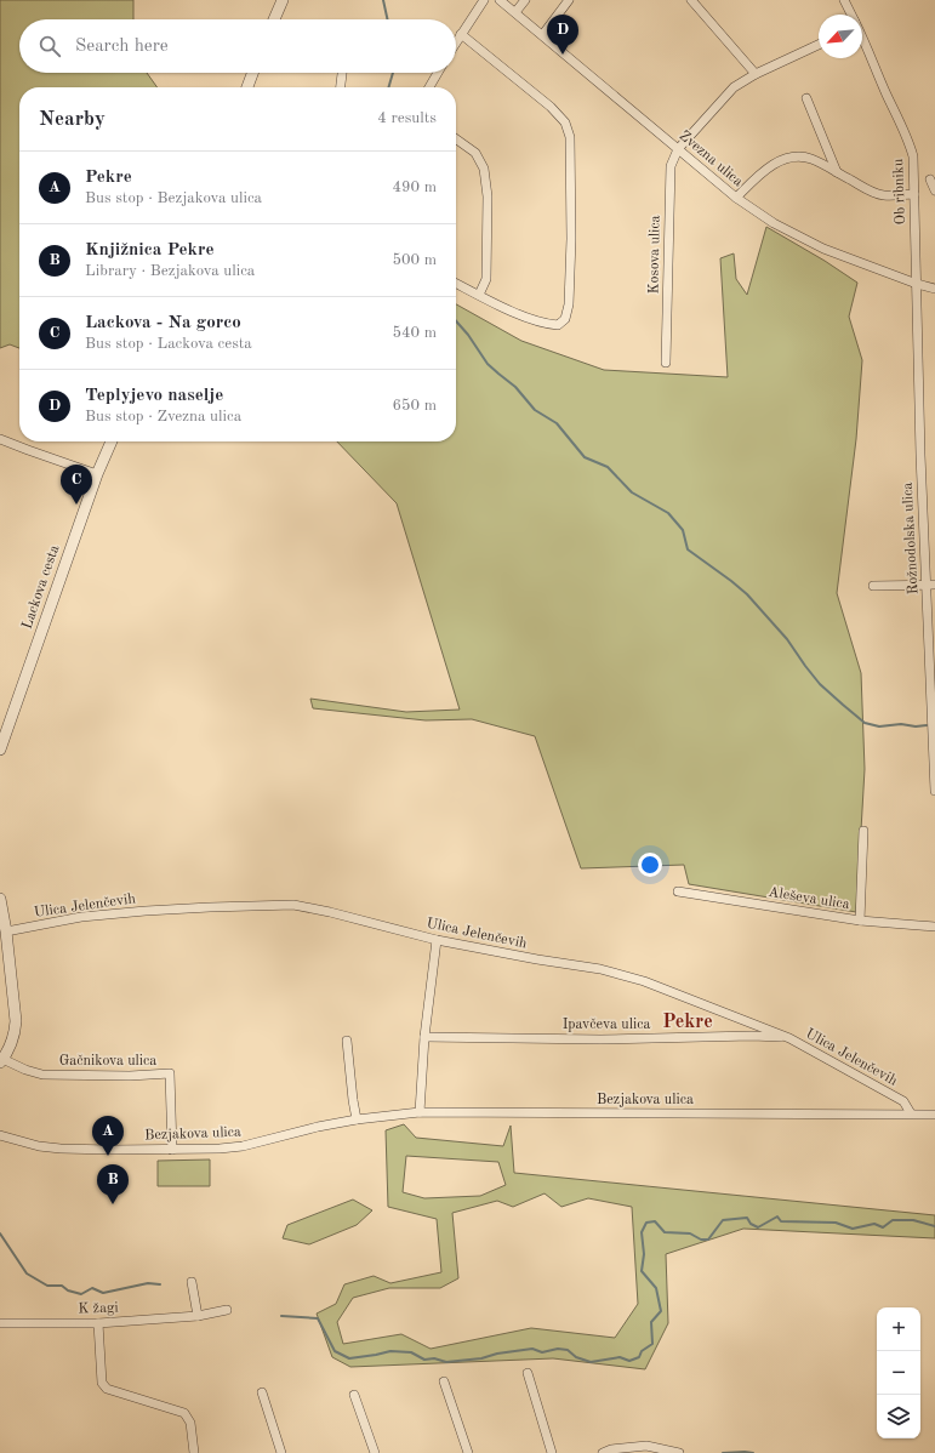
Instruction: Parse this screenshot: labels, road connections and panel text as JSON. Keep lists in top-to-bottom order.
{
  "streets": {
    "street": [
      "Zvezna ulica",
      "Ob ribniku",
      "Kosova ulica",
      "Rožnodolska ulica",
      "Lackova cesta",
      "Aleševa ulica",
      "Ulica Jelenčevih",
      "Ipavčeva ulica",
      "Gačnikova ulica",
      "Bezjakova ulica",
      "K žagi"
    ]
  },
  "crossings": [
    ["Zvezna ulica", "Ob ribniku"],
    ["Zvezna ulica", "Kosova ulica"],
    ["Zvezna ulica", "Rožnodolska ulica"],
    ["Ob ribniku", "Rožnodolska ulica"],
    ["Ulica Jelenčevih", "Ipavčeva ulica"],
    ["Ulica Jelenčevih", "Bezjakova ulica"],
    ["Gačnikova ulica", "Bezjakova ulica"]
  ],
  "districts": ["Pekre"],
  "north": "bottom left",
  "page": {
    "pins": [
      "D",
      "C",
      "A",
      "B"
    ],
    "search": "Search here",
    "heading": ["Nearby", "4 results"],
    "list": [
      {
        "mark": "A",
        "name": "Pekre",
        "note": "Bus stop · Bezjakova ulica",
        "value": "490 m"
      },
      {
        "mark": "B",
        "name": "Knjižnica Pekre",
        "note": "Library · Bezjakova ulica",
        "value": "500 m"
      },
      {
        "mark": "C",
        "name": "Lackova - Na gorco",
        "note": "Bus stop · Lackova cesta",
        "value": "540 m"
      },
      {
        "mark": "D",
        "name": "Teplyjevo naselje",
        "note": "Bus stop · Zvezna ulica",
        "value": "650 m"
      }
    ],
    "map_buttons": ["+", "−"]
  }
}
